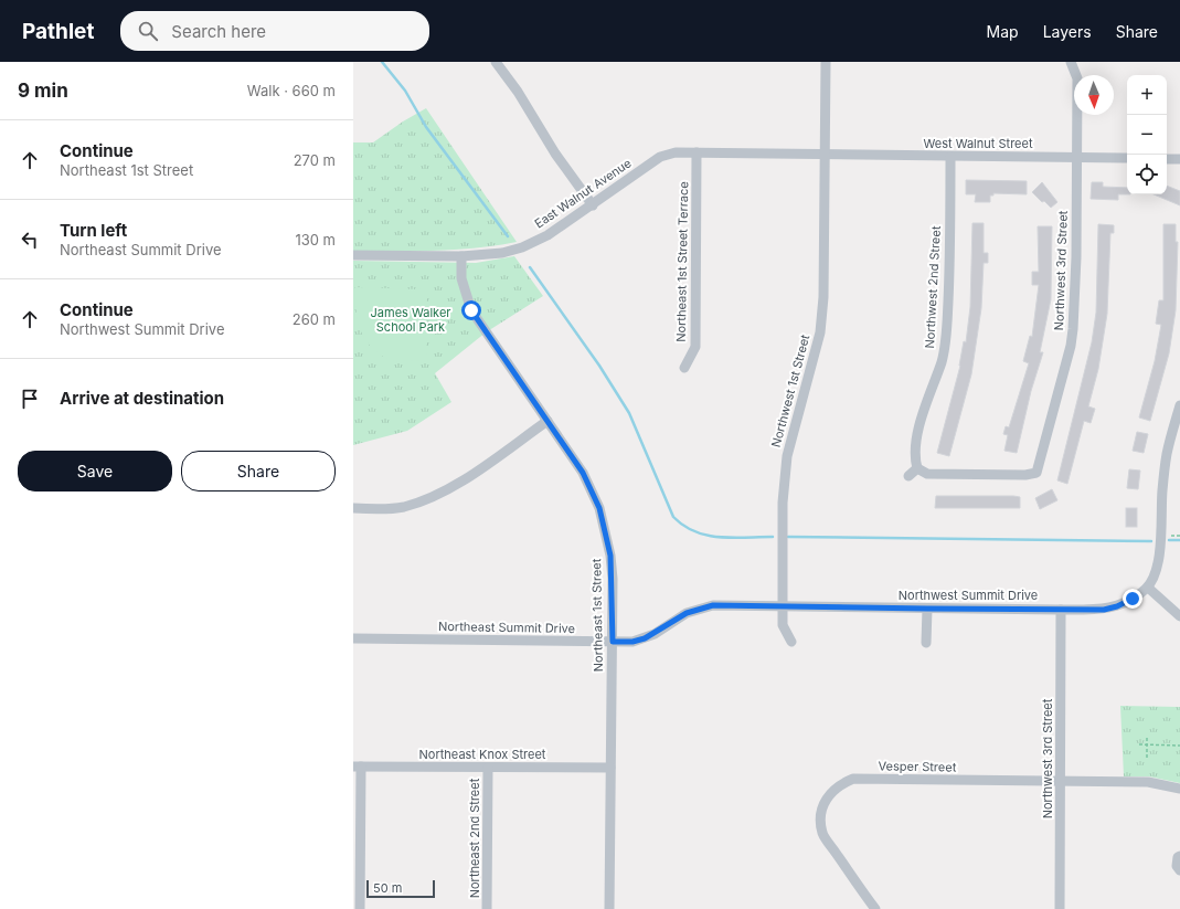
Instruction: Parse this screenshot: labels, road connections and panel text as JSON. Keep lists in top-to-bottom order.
{
  "streets": {
    "street": [
      "West Walnut Street",
      "East Walnut Avenue",
      "Northeast 1st Street Terrace",
      "Northwest 3rd Street",
      "Northwest 2nd Street",
      "Northwest 1st Street",
      "Northwest Summit Drive",
      "Northeast 1st Street",
      "Northeast Summit Drive",
      "Northeast Knox Street",
      "Vesper Street",
      "Northeast 2nd Street"
    ]
  },
  "crossings": [
    ["West Walnut Street", "East Walnut Avenue"],
    ["West Walnut Street", "Northwest 3rd Street"],
    ["West Walnut Street", "Northwest 2nd Street"],
    ["West Walnut Street", "Northwest 1st Street"],
    ["East Walnut Avenue", "Northeast 1st Street Terrace"],
    ["East Walnut Avenue", "Northwest 1st Street"],
    ["East Walnut Avenue", "Northeast 1st Street"],
    ["Northwest 3rd Street", "Northwest 2nd Street"],
    ["Northwest 3rd Street", "Northwest Summit Drive"],
    ["Northwest 3rd Street", "Vesper Street"],
    ["Northwest 1st Street", "Northwest Summit Drive"],
    ["Northwest 1st Street", "Northeast Summit Drive"],
    ["Northwest Summit Drive", "Northeast Summit Drive"],
    ["Northeast 1st Street", "Northeast Summit Drive"],
    ["Northeast 1st Street", "Northeast Knox Street"],
    ["Northeast Knox Street", "Northeast 2nd Street"]
  ],
  "parks": ["James Walker School Park"],
  "scale_bar": "50 m",
  "north": "bottom",
  "page": {
    "header": "Pathlet",
    "search": "Search here",
    "nav": ["Map", "Layers", "Share"],
    "heading": ["9 min", "Walk · 660 m"],
    "map_buttons": ["+", "−"],
    "list": [
      ["Continue", "Northeast 1st Street", "270 m"],
      ["Turn left", "Northeast Summit Drive", "130 m"],
      ["Continue", "Northwest Summit Drive", "260 m"],
      "Arrive at destination"
    ],
    "buttons": ["Save", "Share"],
    "scale": "50 m"
  }
}
